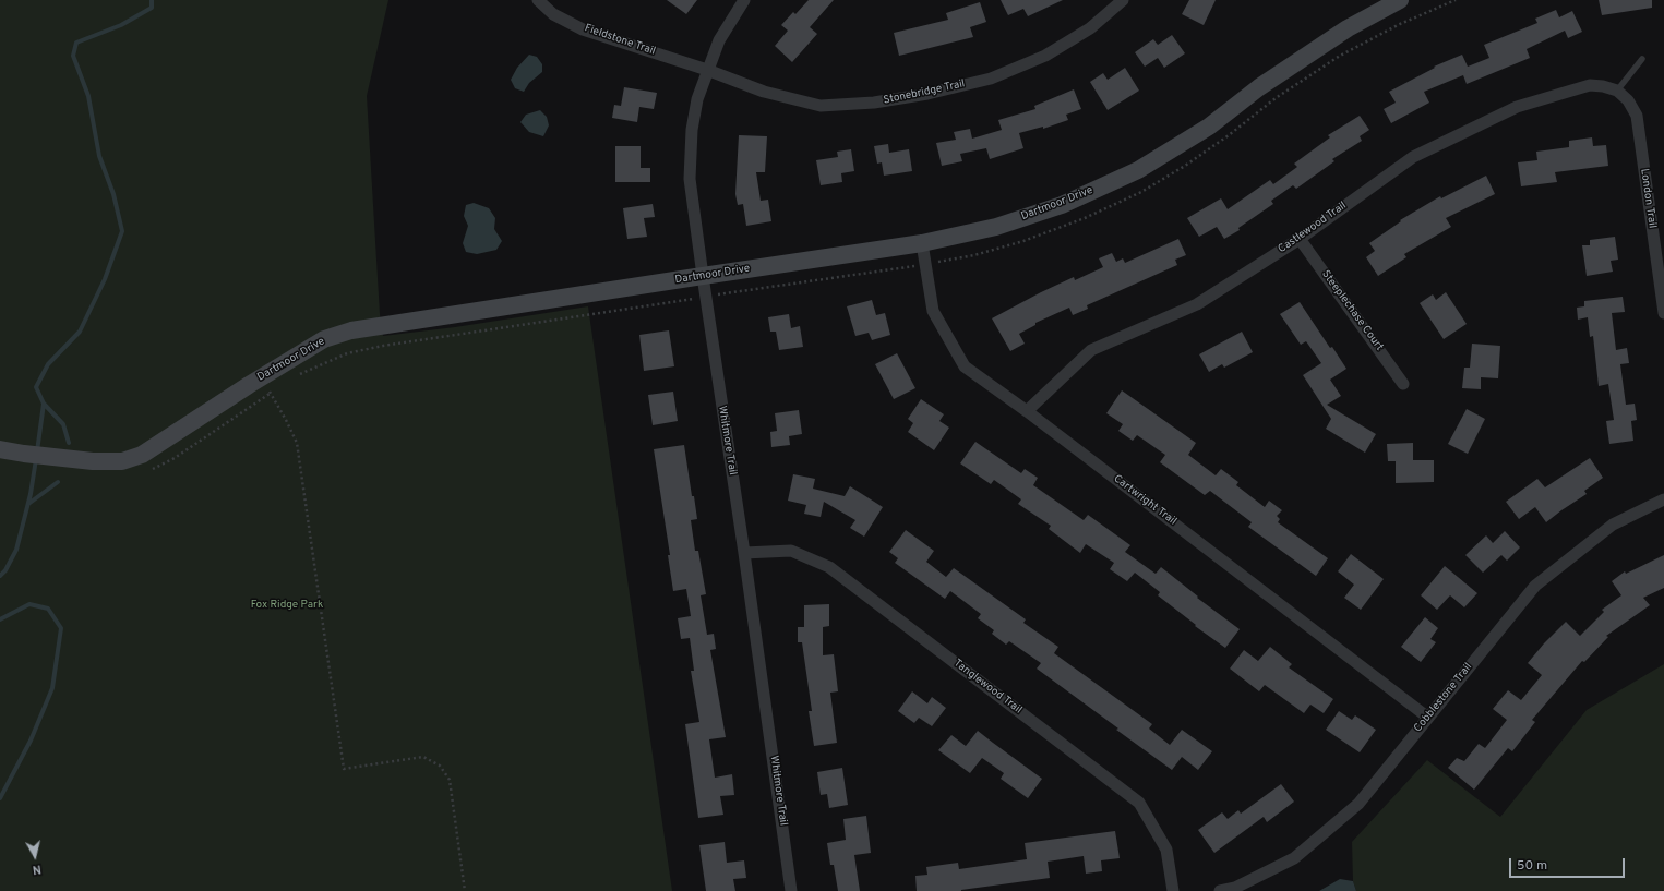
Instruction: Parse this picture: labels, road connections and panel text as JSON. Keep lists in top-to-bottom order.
{
  "streets": {
    "street": [
      "Fieldstone Trail",
      "Stonebridge Trail",
      "London Trail",
      "Dartmoor Drive",
      "Castlewood Trail",
      "Steeplechase Court",
      "Whitmore Trail",
      "Cartwright Trail",
      "Tanglewood Trail",
      "Cobblestone Trail"
    ]
  },
  "crossings": [
    ["Fieldstone Trail", "Stonebridge Trail"],
    ["Fieldstone Trail", "Whitmore Trail"],
    ["Stonebridge Trail", "Whitmore Trail"],
    ["London Trail", "Castlewood Trail"],
    ["Dartmoor Drive", "Whitmore Trail"],
    ["Dartmoor Drive", "Cartwright Trail"],
    ["Castlewood Trail", "Steeplechase Court"],
    ["Castlewood Trail", "Cartwright Trail"],
    ["Whitmore Trail", "Tanglewood Trail"],
    ["Cartwright Trail", "Cobblestone Trail"]
  ],
  "parks": ["Fox Ridge Park"],
  "scale_bar": "50 m",
  "north": "bottom"
}
